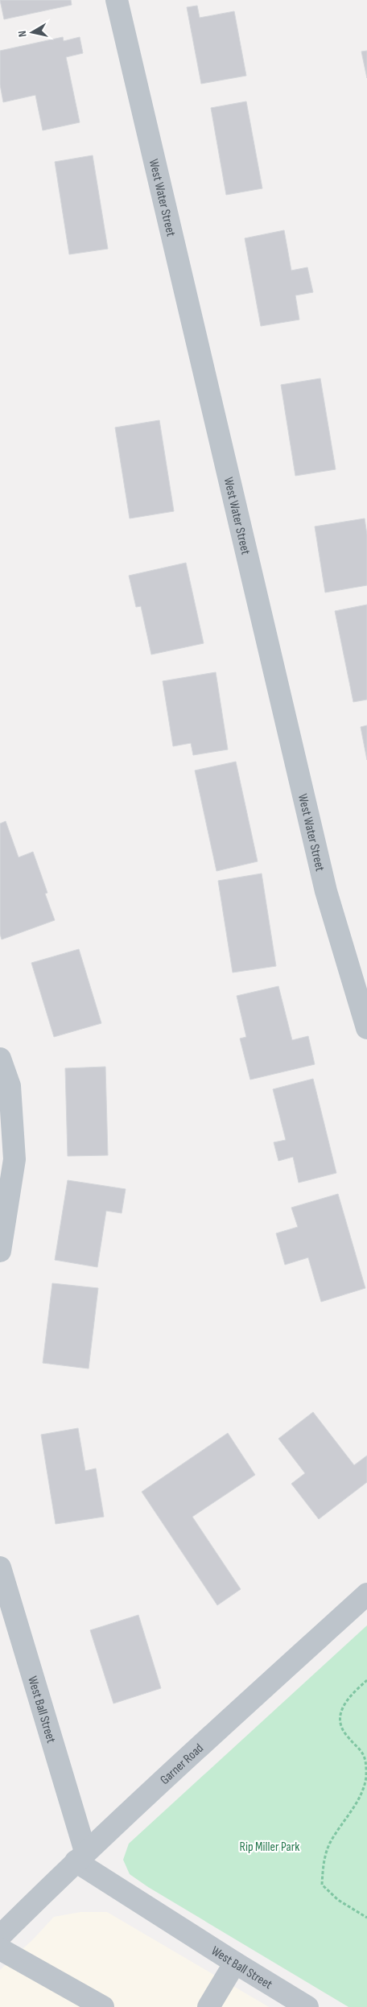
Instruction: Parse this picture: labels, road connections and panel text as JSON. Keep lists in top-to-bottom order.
{
  "streets": {
    "street": ["West Water Street", "West Ball Street", "Garner Road"]
  },
  "crossings": [
    ["West Ball Street", "Garner Road"]
  ],
  "parks": ["Rip Miller Park"],
  "north": "left"
}
